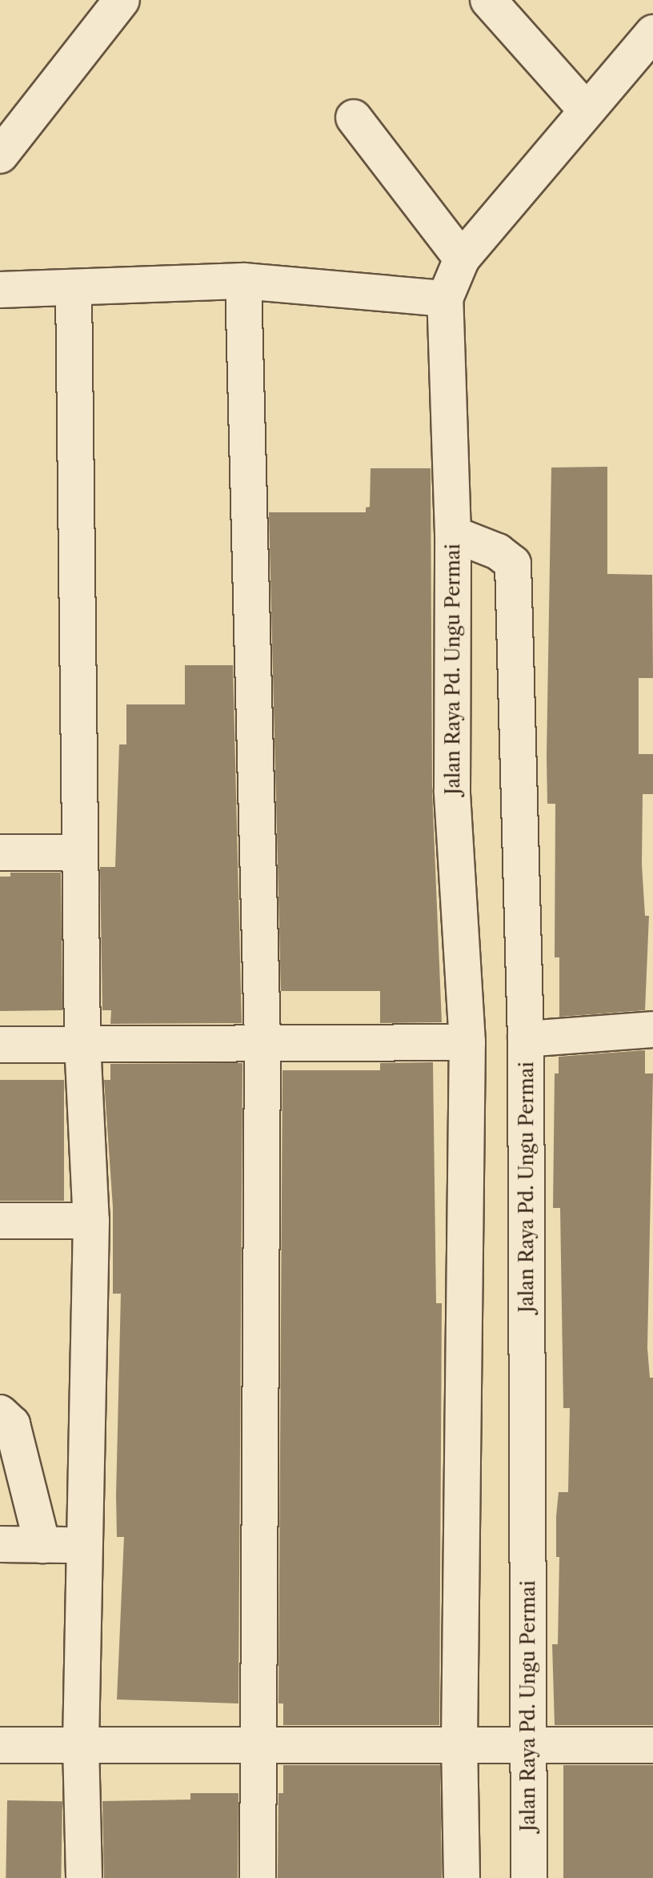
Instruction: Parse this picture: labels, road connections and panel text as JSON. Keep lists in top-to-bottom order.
{
  "streets": {
    "street": ["Jalan Raya Pd. Ungu Permai"]
  }
}
